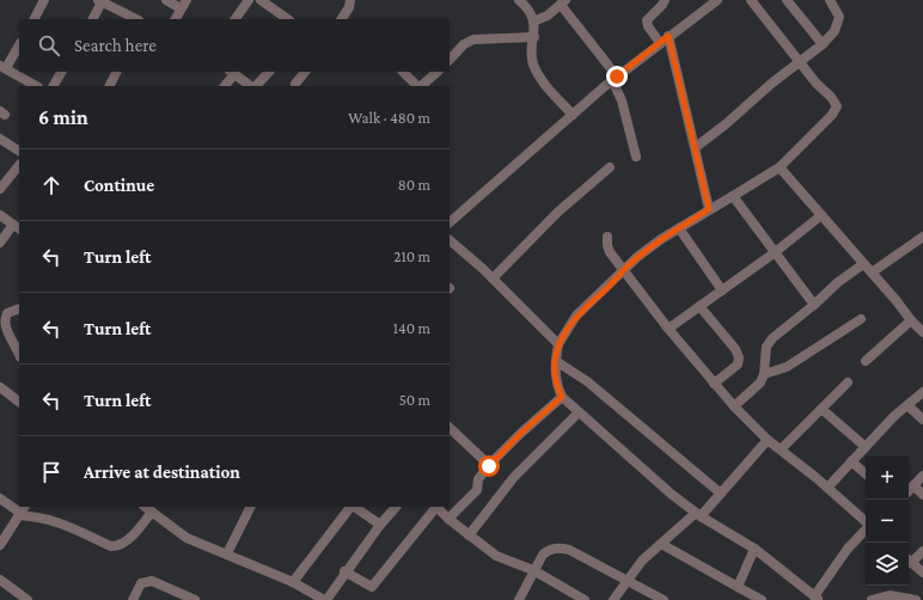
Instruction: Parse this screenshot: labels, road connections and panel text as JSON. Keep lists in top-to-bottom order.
{
  "page": {
    "search": "Search here",
    "heading": ["6 min", "Walk · 480 m"],
    "list": [
      ["Continue", "80 m"],
      ["Turn left", "210 m"],
      ["Turn left", "140 m"],
      ["Turn left", "50 m"],
      "Arrive at destination"
    ],
    "map_buttons": ["+", "−"]
  }
}
